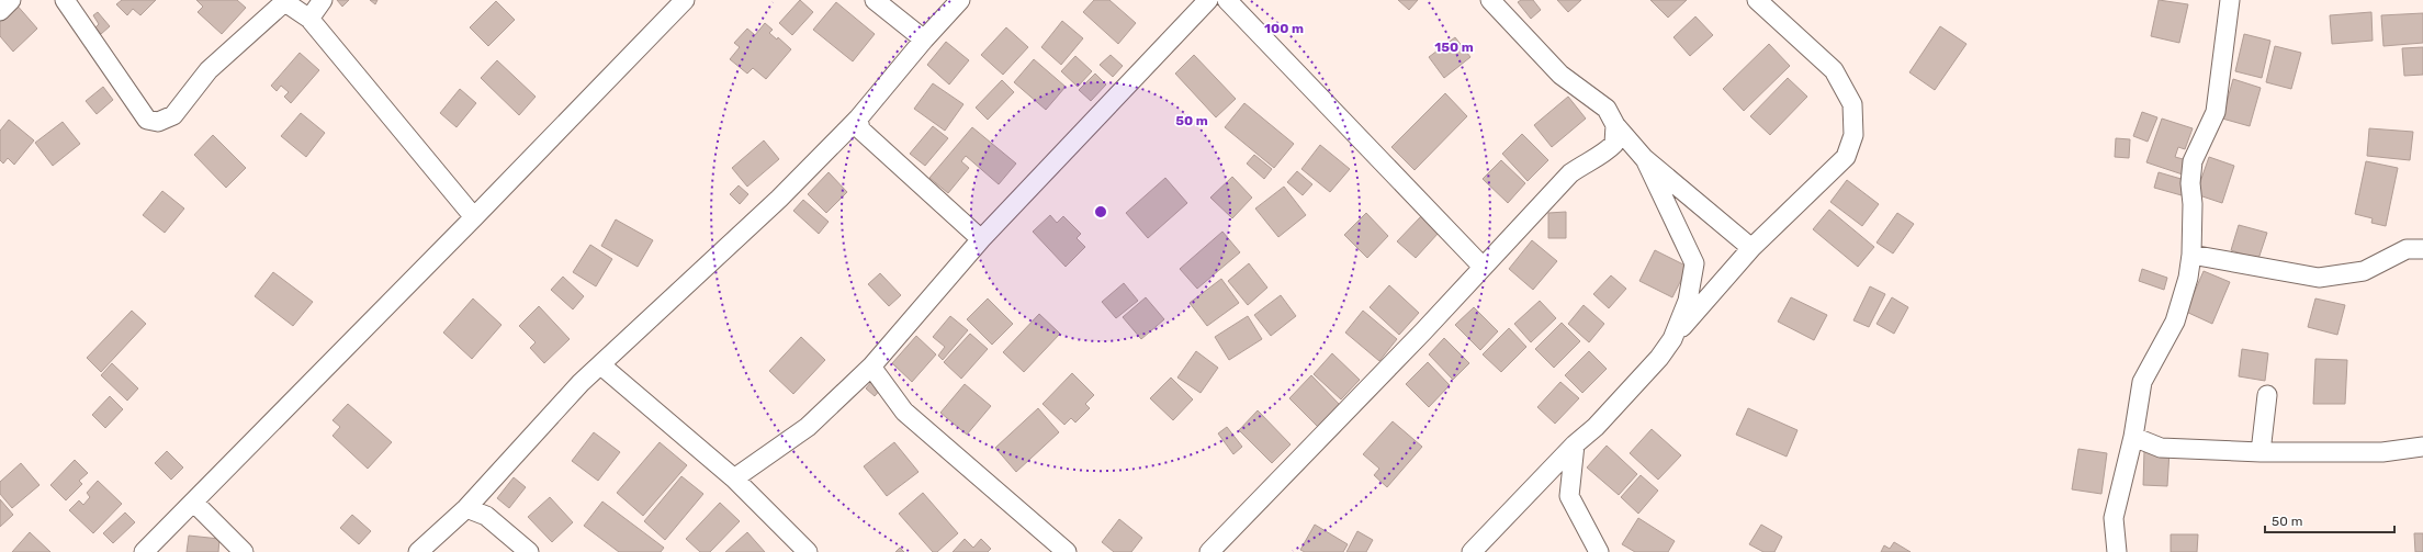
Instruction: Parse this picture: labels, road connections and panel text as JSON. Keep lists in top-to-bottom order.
{
  "scale_bar": "50 m",
  "rings": ["100 m", "150 m", "50 m"]
}
